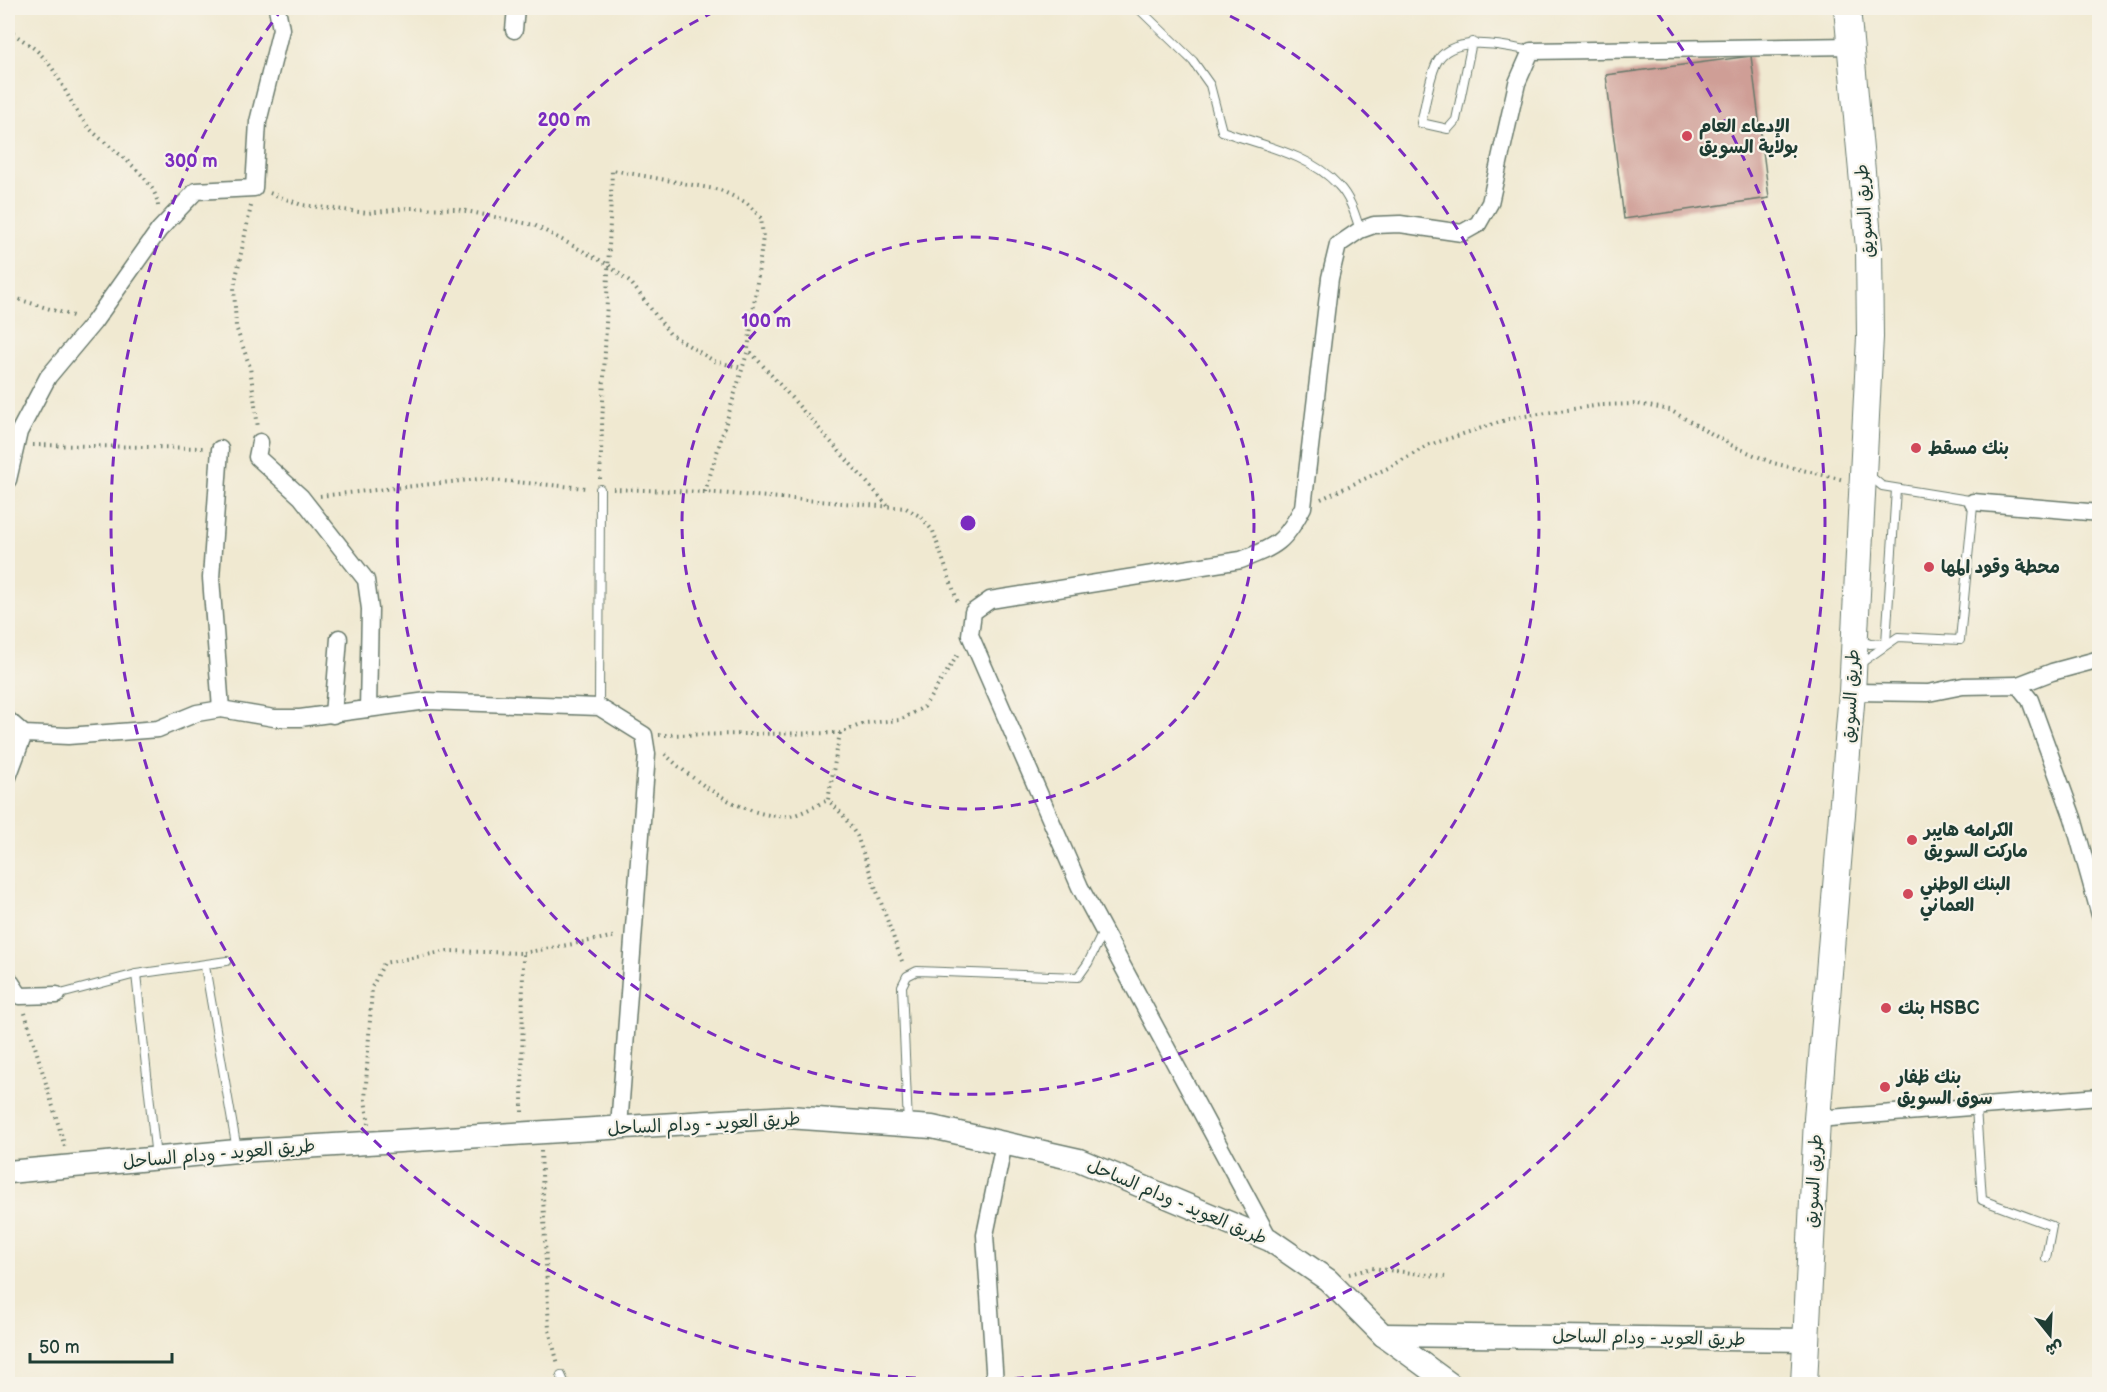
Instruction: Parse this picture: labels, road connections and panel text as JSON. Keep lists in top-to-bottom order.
{
  "streets": {
    "main road": ["طريق السويق", "طريق العويد - ودام الساحل"]
  },
  "crossings": [
    ["طريق السويق", "طريق العويد - ودام الساحل"]
  ],
  "places": [
    "الإدعاء العام بولاية السويق",
    "بنك مسقط",
    "محطة وقود المها",
    "الكرامه هايبر ماركت السويق",
    "البنك الوطني العماني",
    "بنك HSBC",
    "بنك ظفار سوق السويق"
  ],
  "scale_bar": "50 m",
  "north": "bottom",
  "rings": ["200 m", "300 m", "100 m"]
}
